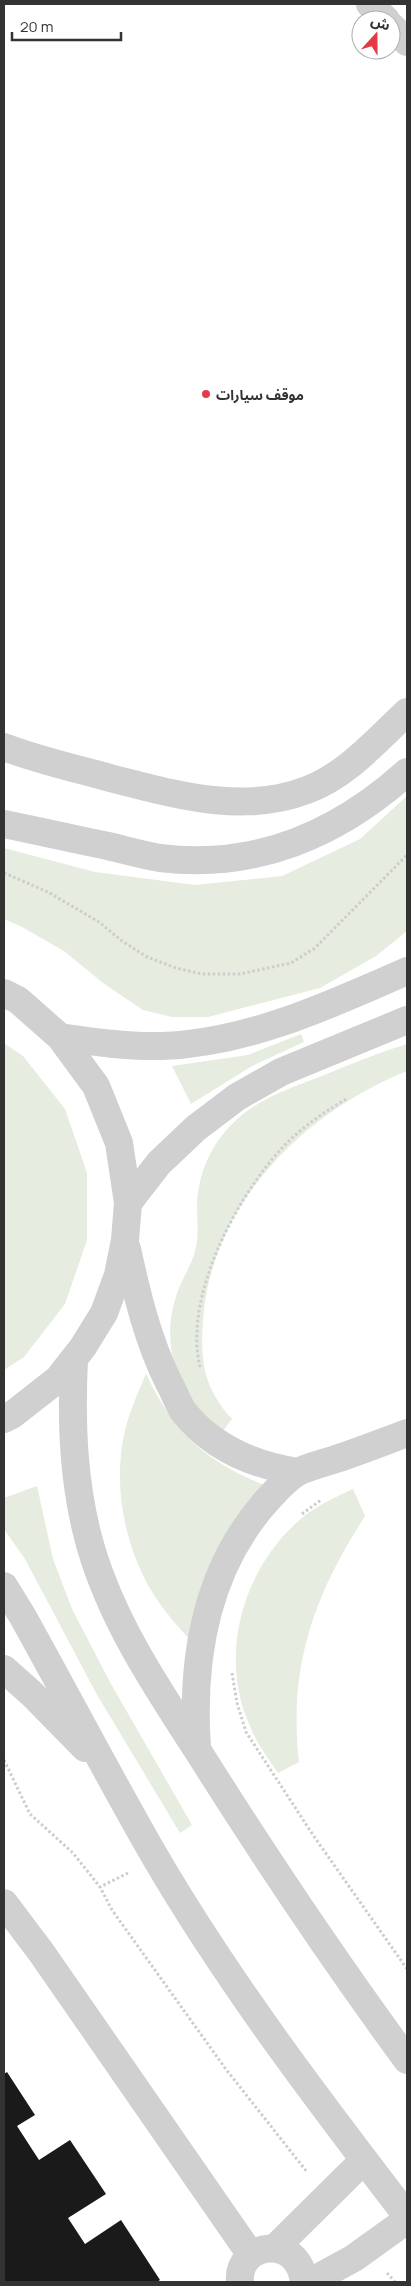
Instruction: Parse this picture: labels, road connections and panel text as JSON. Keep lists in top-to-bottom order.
{
  "places": ["موقف سيارات"],
  "scale_bar": "20 m",
  "north": "top"
}
